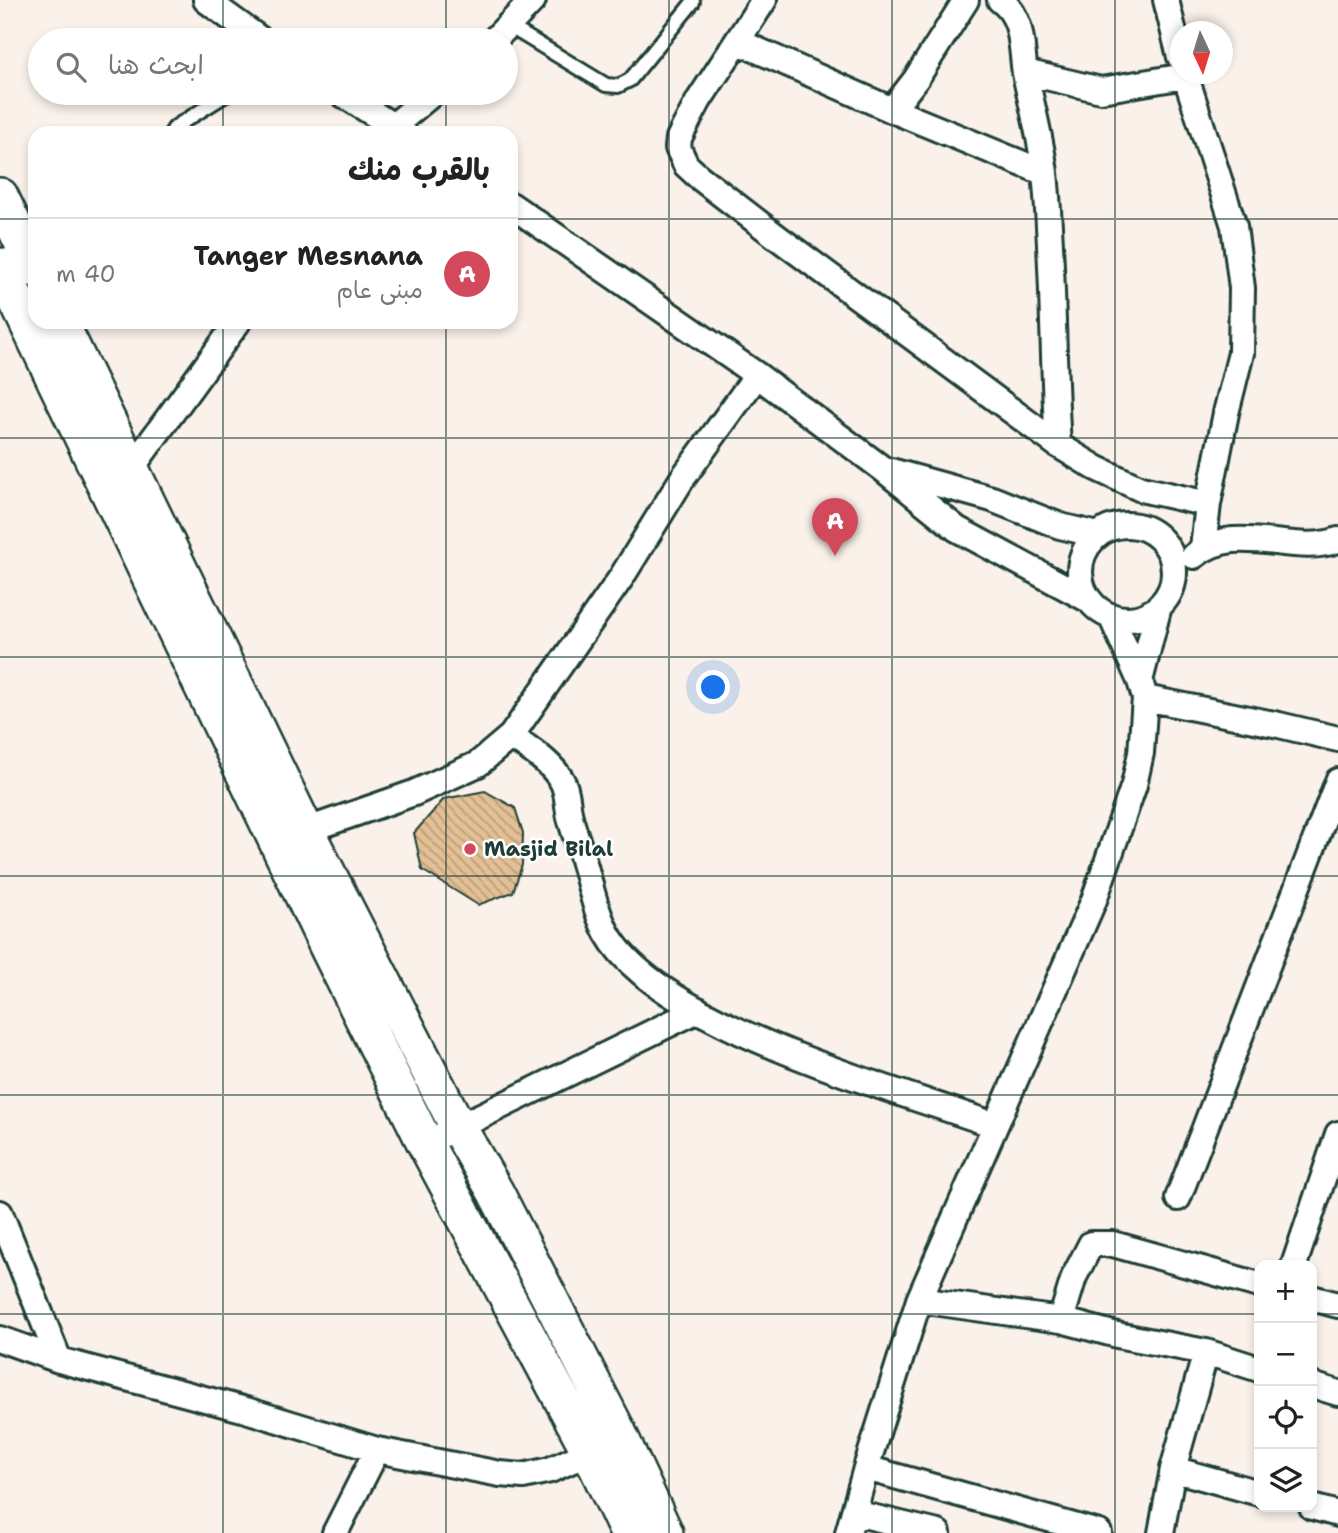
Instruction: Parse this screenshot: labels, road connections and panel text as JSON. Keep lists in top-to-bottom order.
{
  "places": ["Masjid Bilal"],
  "north": "bottom",
  "page": {
    "search": "ابحث هنا",
    "heading": "بالقرب منك",
    "list": [
      {
        "mark": "A",
        "name": "Tanger Mesnana",
        "note": "مبنى عام",
        "value": "40 m"
      }
    ],
    "pins": "A",
    "map_buttons": ["+", "−"]
  }
}
